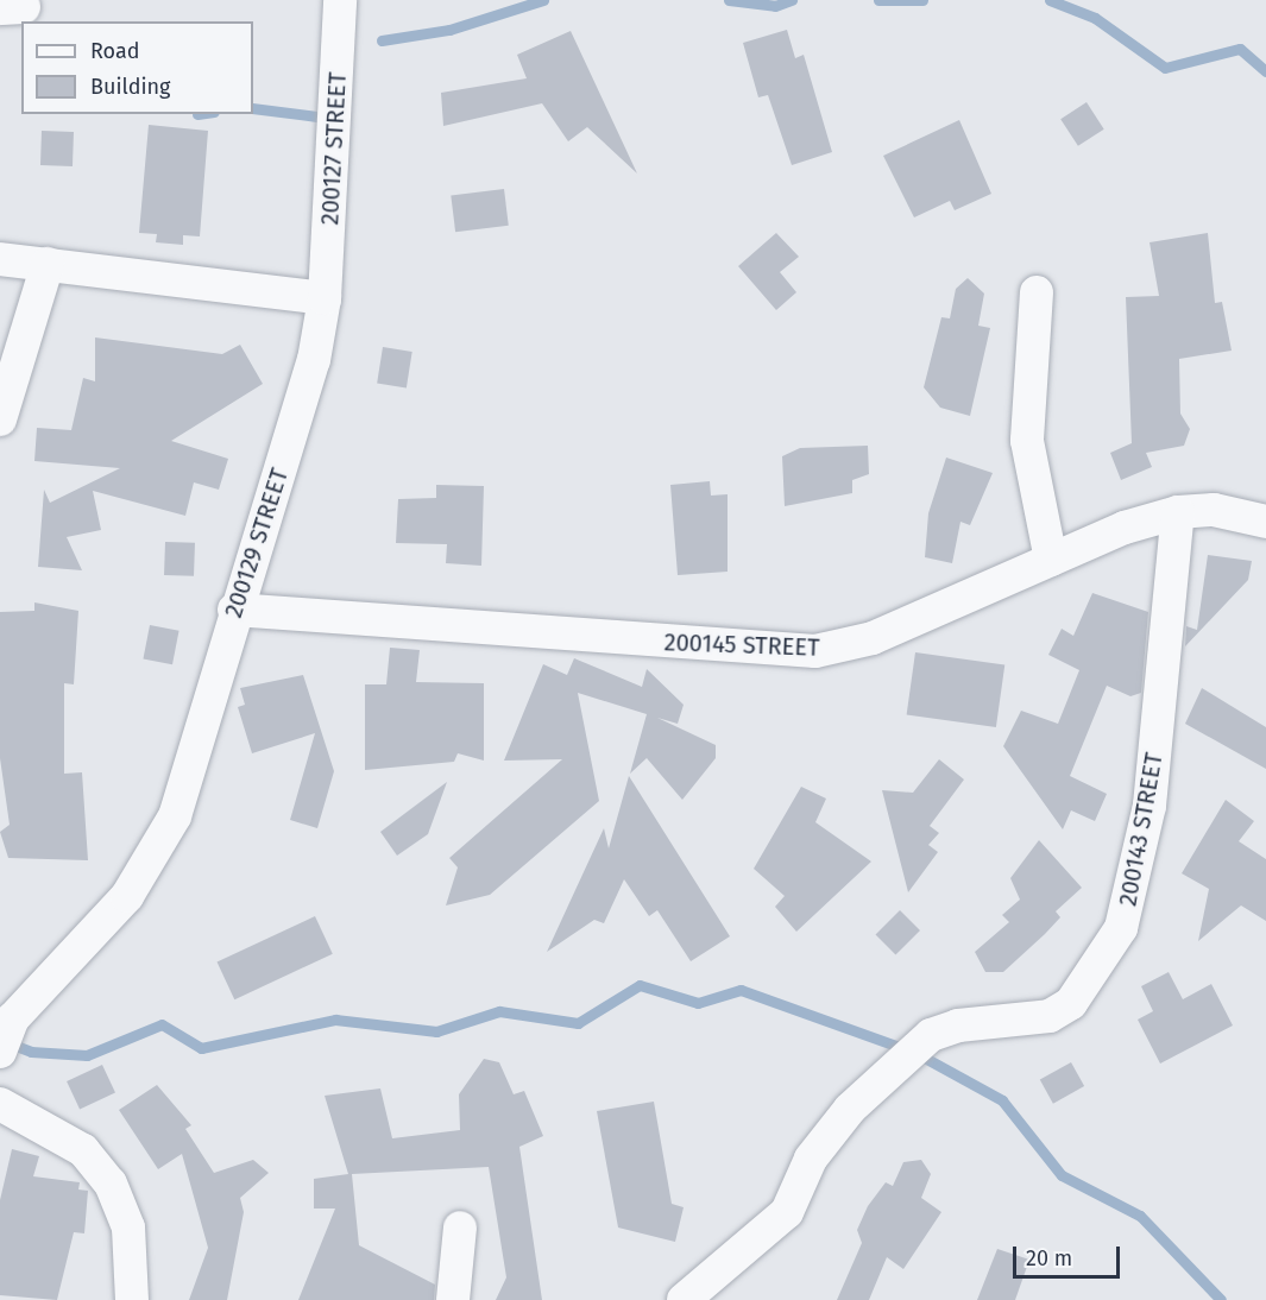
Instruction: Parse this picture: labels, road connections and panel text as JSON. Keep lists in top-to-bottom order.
{
  "streets": {
    "street": [
      "200127 STREET",
      "200129 STREET",
      "200145 STREET",
      "200143 STREET"
    ]
  },
  "crossings": [
    ["200127 STREET", "200129 STREET"],
    ["200129 STREET", "200145 STREET"],
    ["200145 STREET", "200143 STREET"]
  ],
  "legend": ["Road", "Building"],
  "scale_bar": "20 m"
}
